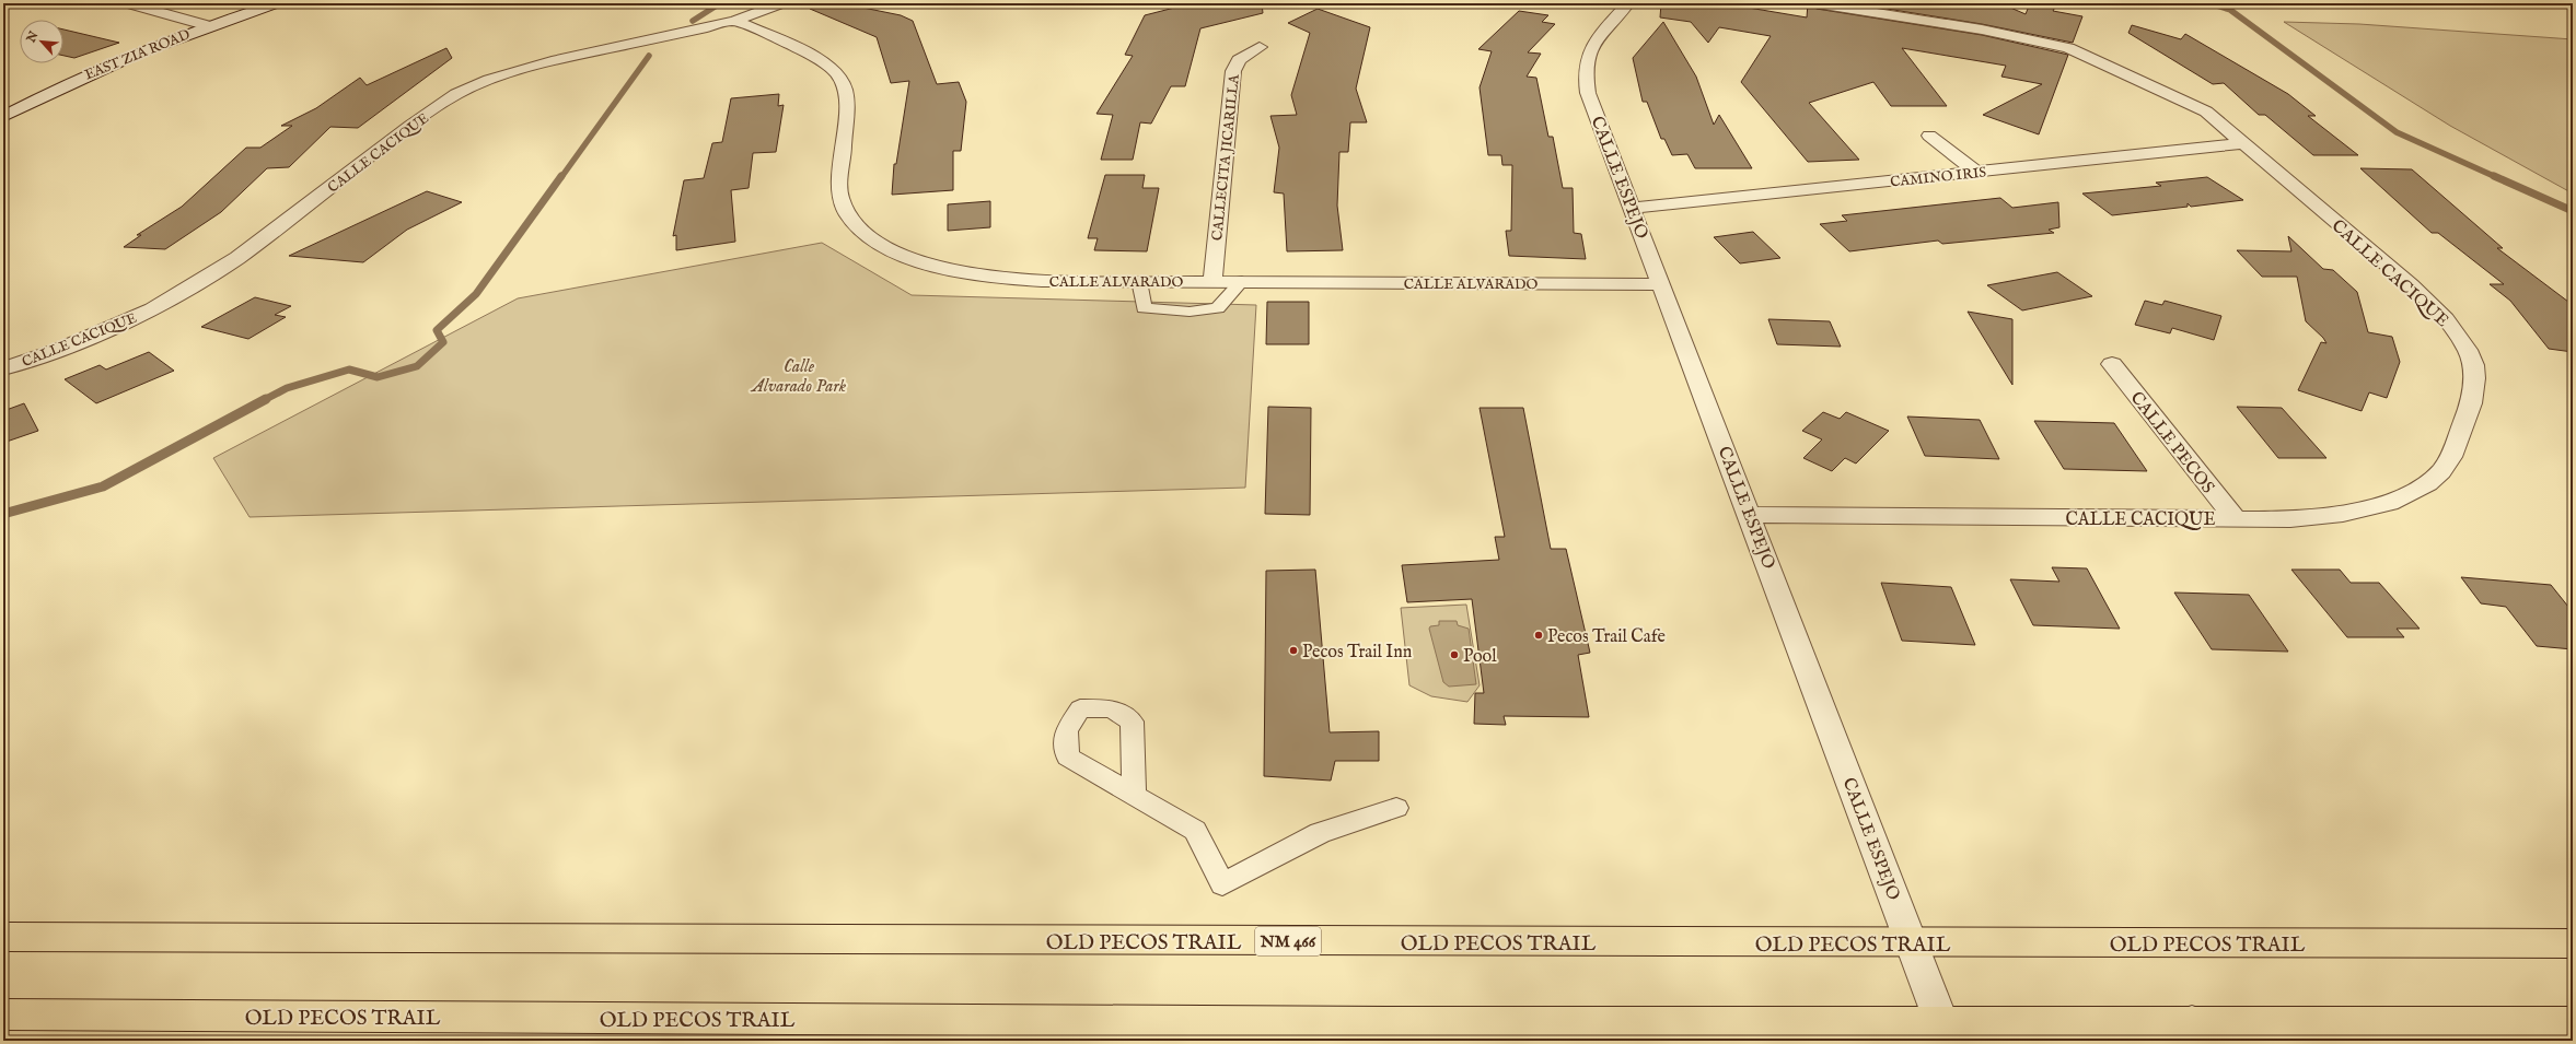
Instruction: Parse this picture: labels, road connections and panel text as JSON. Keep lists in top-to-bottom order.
{
  "streets": {
    "main road": ["OLD PECOS TRAIL", "NM 466"],
    "street": [
      "EAST ZIA ROAD",
      "CALLE CACIQUE",
      "CALLECITA JICARILLA",
      "CAMINO IRIS",
      "CALLE ESPEJO",
      "CALLE ALVARADO",
      "CALLE PECOS"
    ]
  },
  "crossings": [
    ["CALLE CACIQUE", "CAMINO IRIS"],
    ["CALLE CACIQUE", "CALLE ESPEJO"],
    ["CALLE CACIQUE", "CALLE ALVARADO"],
    ["CALLE CACIQUE", "CALLE PECOS"],
    ["CALLECITA JICARILLA", "CALLE ALVARADO"],
    ["CAMINO IRIS", "CALLE ESPEJO"],
    ["CALLE ESPEJO", "CALLE ALVARADO"],
    ["CALLE ESPEJO", "OLD PECOS TRAIL"]
  ],
  "parks": ["Calle Alvarado Park"],
  "places": ["Pecos Trail Cafe", "Pecos Trail Inn", "Pool"],
  "north": "top left"
}
